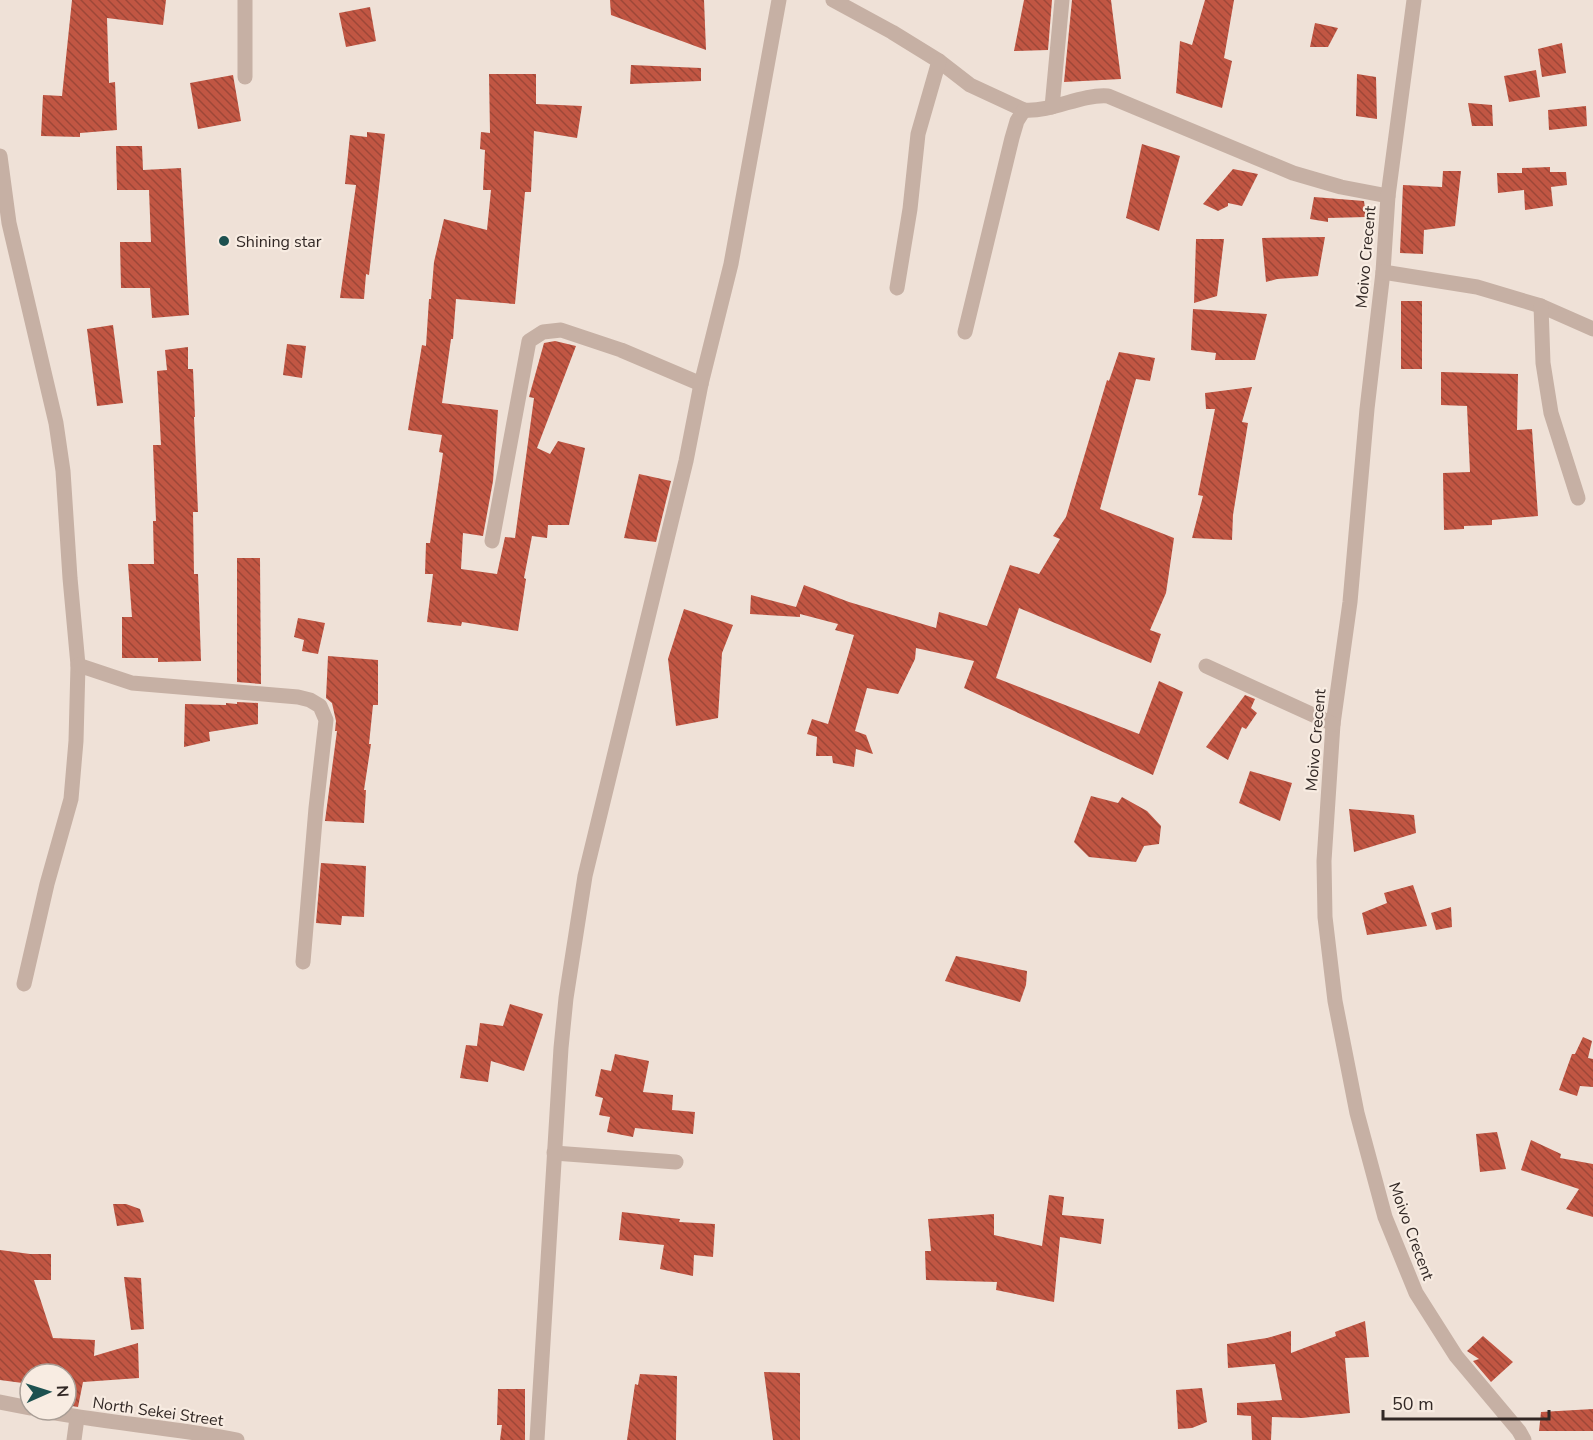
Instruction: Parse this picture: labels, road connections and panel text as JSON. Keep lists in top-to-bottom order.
{
  "streets": {
    "street": ["Moivo Crecent", "North Sekei Street"]
  },
  "places": ["Shining star"],
  "scale_bar": "50 m",
  "north": "right"
}
